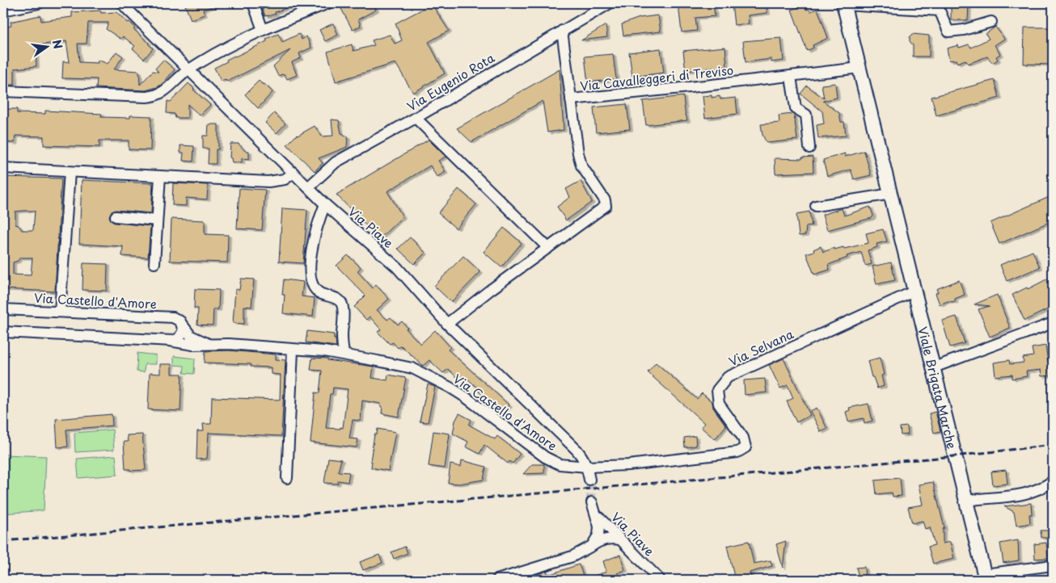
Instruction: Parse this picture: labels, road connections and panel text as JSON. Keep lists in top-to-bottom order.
{
  "streets": {
    "street": [
      "Via Cavalleggeri di Treviso",
      "Via Eugenio Rota",
      "Via Piave",
      "Via Castello d'Amore",
      "Via Selvana",
      "Viale Brigata Marche"
    ]
  },
  "crossings": [
    ["Via Cavalleggeri di Treviso", "Via Piave"],
    ["Via Cavalleggeri di Treviso", "Viale Brigata Marche"],
    ["Via Eugenio Rota", "Via Piave"],
    ["Via Piave", "Via Castello d'Amore"],
    ["Via Piave", "Via Selvana"],
    ["Via Castello d'Amore", "Via Selvana"],
    ["Via Selvana", "Viale Brigata Marche"]
  ],
  "north": "right"
}
